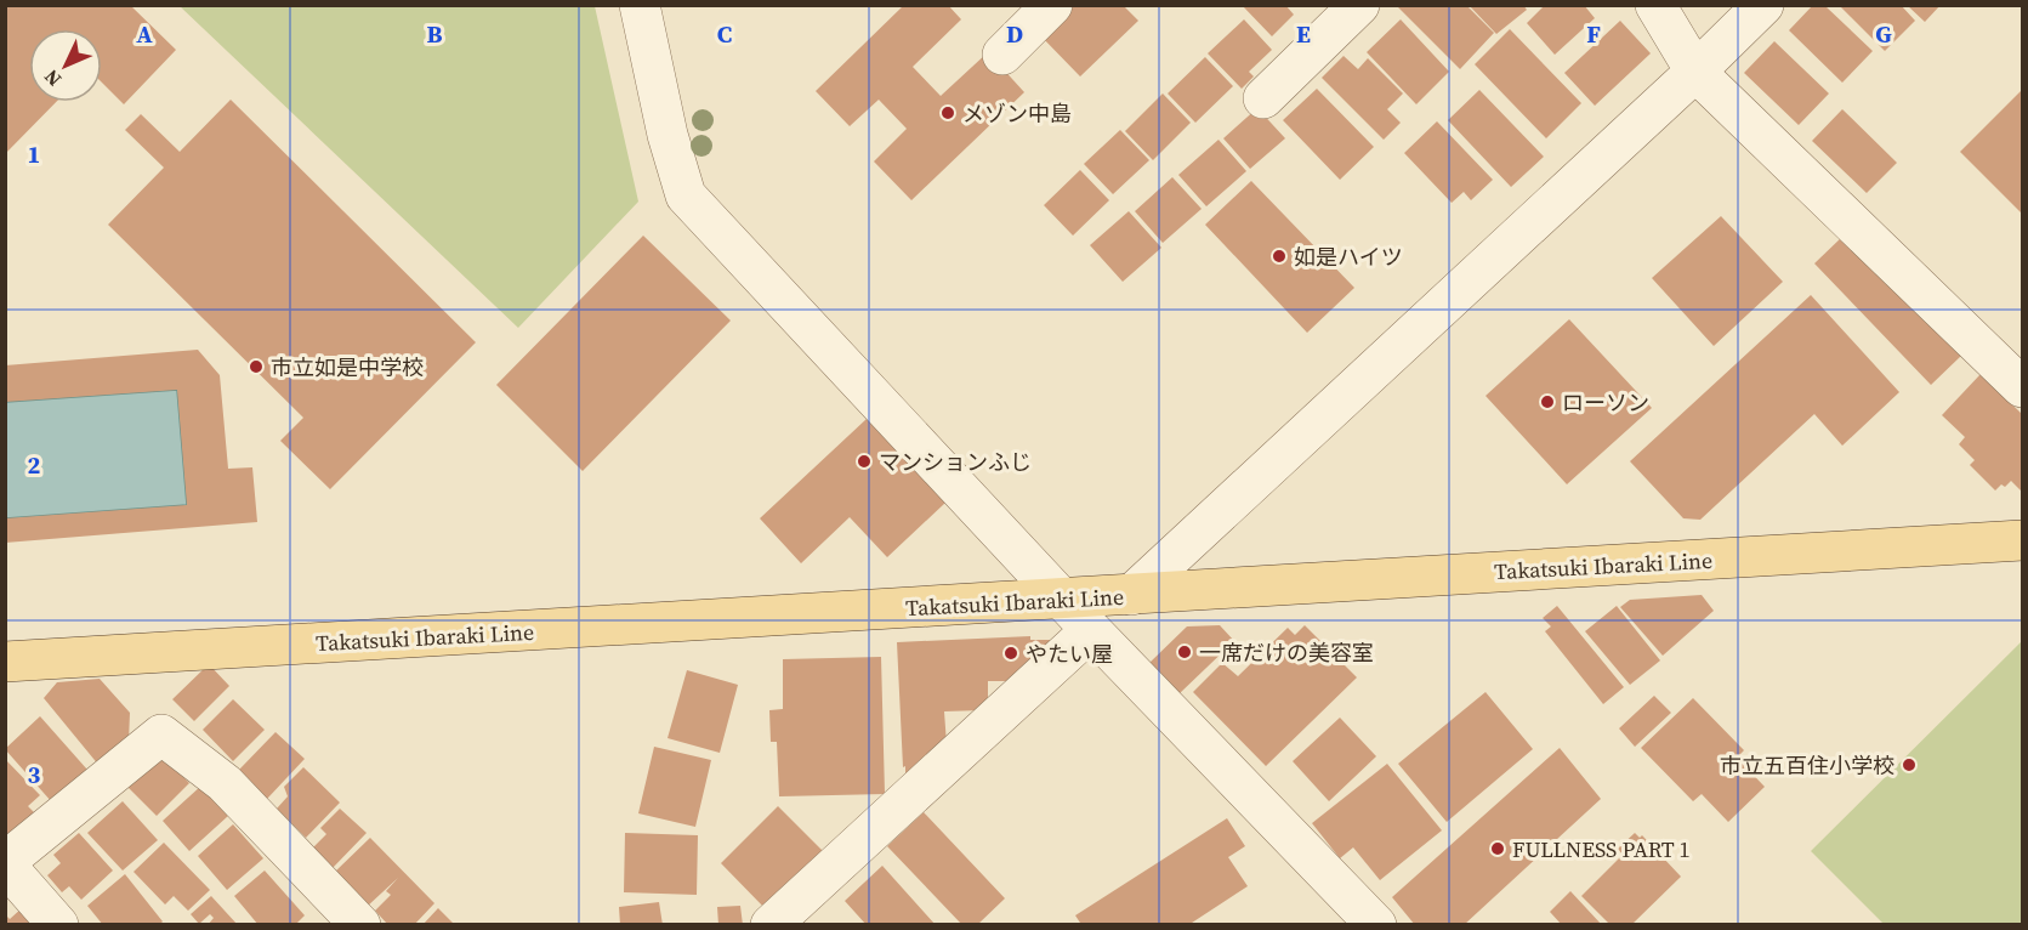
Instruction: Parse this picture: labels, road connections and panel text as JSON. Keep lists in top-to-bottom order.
{
  "streets": {
    "main road": ["Takatsuki Ibaraki Line"]
  },
  "places": [
    "メゾン中島",
    "如是ハイツ",
    "市立如是中学校",
    "ローソン",
    "マンションふじ",
    "一席だけの美容室",
    "やたい屋",
    "市立五百住小学校",
    "FULLNESS PART 1"
  ],
  "north": "bottom left",
  "grid": {
    "columns": [
      "A",
      "B",
      "C",
      "D",
      "E",
      "F",
      "G"
    ],
    "rows": ["1", "2", "3"]
  }
}
